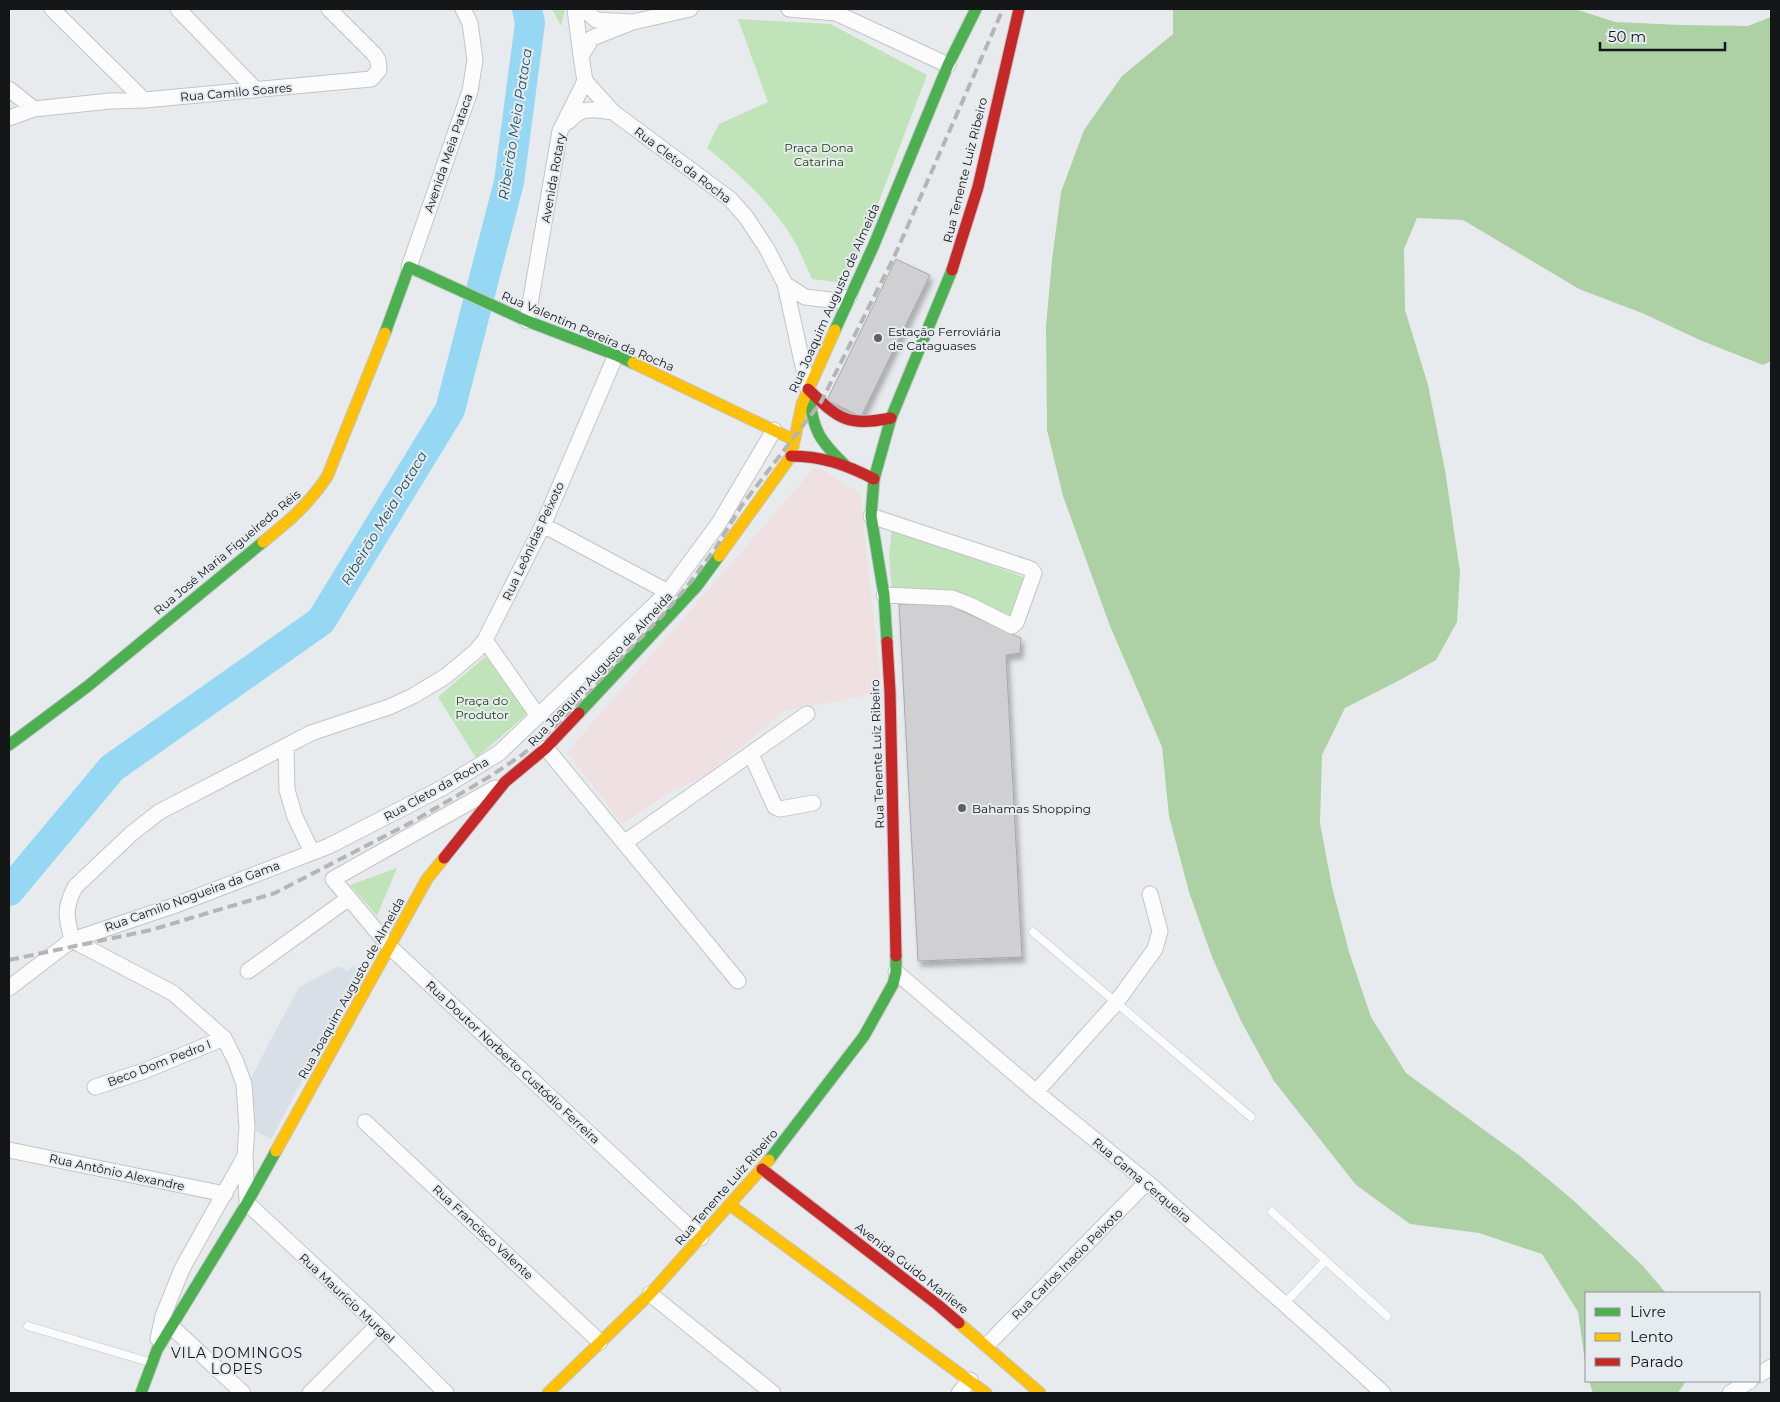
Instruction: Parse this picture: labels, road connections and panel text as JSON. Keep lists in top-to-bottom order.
{
  "streets": {
    "main road": [
      "Rua Tenente Luiz Ribeiro",
      "Rua Joaquim Augusto de Almeida",
      "Rua Valentim Pereira da Rocha",
      "Rua José Maria Figueiredo Réis",
      "Avenida Guido Marliere"
    ],
    "street": [
      "Rua Camilo Soares",
      "Avenida Meia Pataca",
      "Rua Cleto da Rocha",
      "Avenida Rotary",
      "Rua Leônidas Peixoto",
      "Rua Camilo Nogueira da Gama",
      "Rua Doutor Norberto Custódio Ferreira",
      "Beco Dom Pedro I",
      "Rua Antônio Alexandre",
      "Rua Gama Cerqueira",
      "Rua Francisco Valente",
      "Rua Carlos Inacio Peixoto",
      "Rua Maurício Murgel"
    ]
  },
  "crossings": [
    ["Avenida Meia Pataca", "Rua Valentim Pereira da Rocha"],
    ["Avenida Meia Pataca", "Rua José Maria Figueiredo Réis"],
    ["Rua Cleto da Rocha", "Avenida Rotary"],
    ["Rua Cleto da Rocha", "Rua Joaquim Augusto de Almeida"],
    ["Rua Cleto da Rocha", "Rua Valentim Pereira da Rocha"],
    ["Rua Cleto da Rocha", "Rua Camilo Nogueira da Gama"],
    ["Rua Tenente Luiz Ribeiro", "Rua Doutor Norberto Custódio Ferreira"],
    ["Rua Tenente Luiz Ribeiro", "Rua Gama Cerqueira"],
    ["Rua Tenente Luiz Ribeiro", "Rua Francisco Valente"],
    ["Rua Tenente Luiz Ribeiro", "Avenida Guido Marliere"],
    ["Avenida Rotary", "Rua Valentim Pereira da Rocha"],
    ["Rua Joaquim Augusto de Almeida", "Rua Valentim Pereira da Rocha"],
    ["Rua Joaquim Augusto de Almeida", "Rua Doutor Norberto Custódio Ferreira"],
    ["Rua Joaquim Augusto de Almeida", "Rua Maurício Murgel"],
    ["Rua Valentim Pereira da Rocha", "Rua Leônidas Peixoto"],
    ["Rua Valentim Pereira da Rocha", "Rua José Maria Figueiredo Réis"],
    ["Rua Leônidas Peixoto", "Rua Camilo Nogueira da Gama"],
    ["Rua Gama Cerqueira", "Rua Carlos Inacio Peixoto"],
    ["Rua Carlos Inacio Peixoto", "Avenida Guido Marliere"]
  ],
  "districts": ["VILA DOMINGOS LOPES"],
  "water": ["Ribeirão Meia Pataca"],
  "parks": ["Praça Dona Catarina", "Praça do Produtor"],
  "places": ["Estação Ferroviária de Cataguases", "Bahamas Shopping"],
  "legend": ["Livre", "Lento", "Parado"],
  "scale_bar": "50 m"
}
